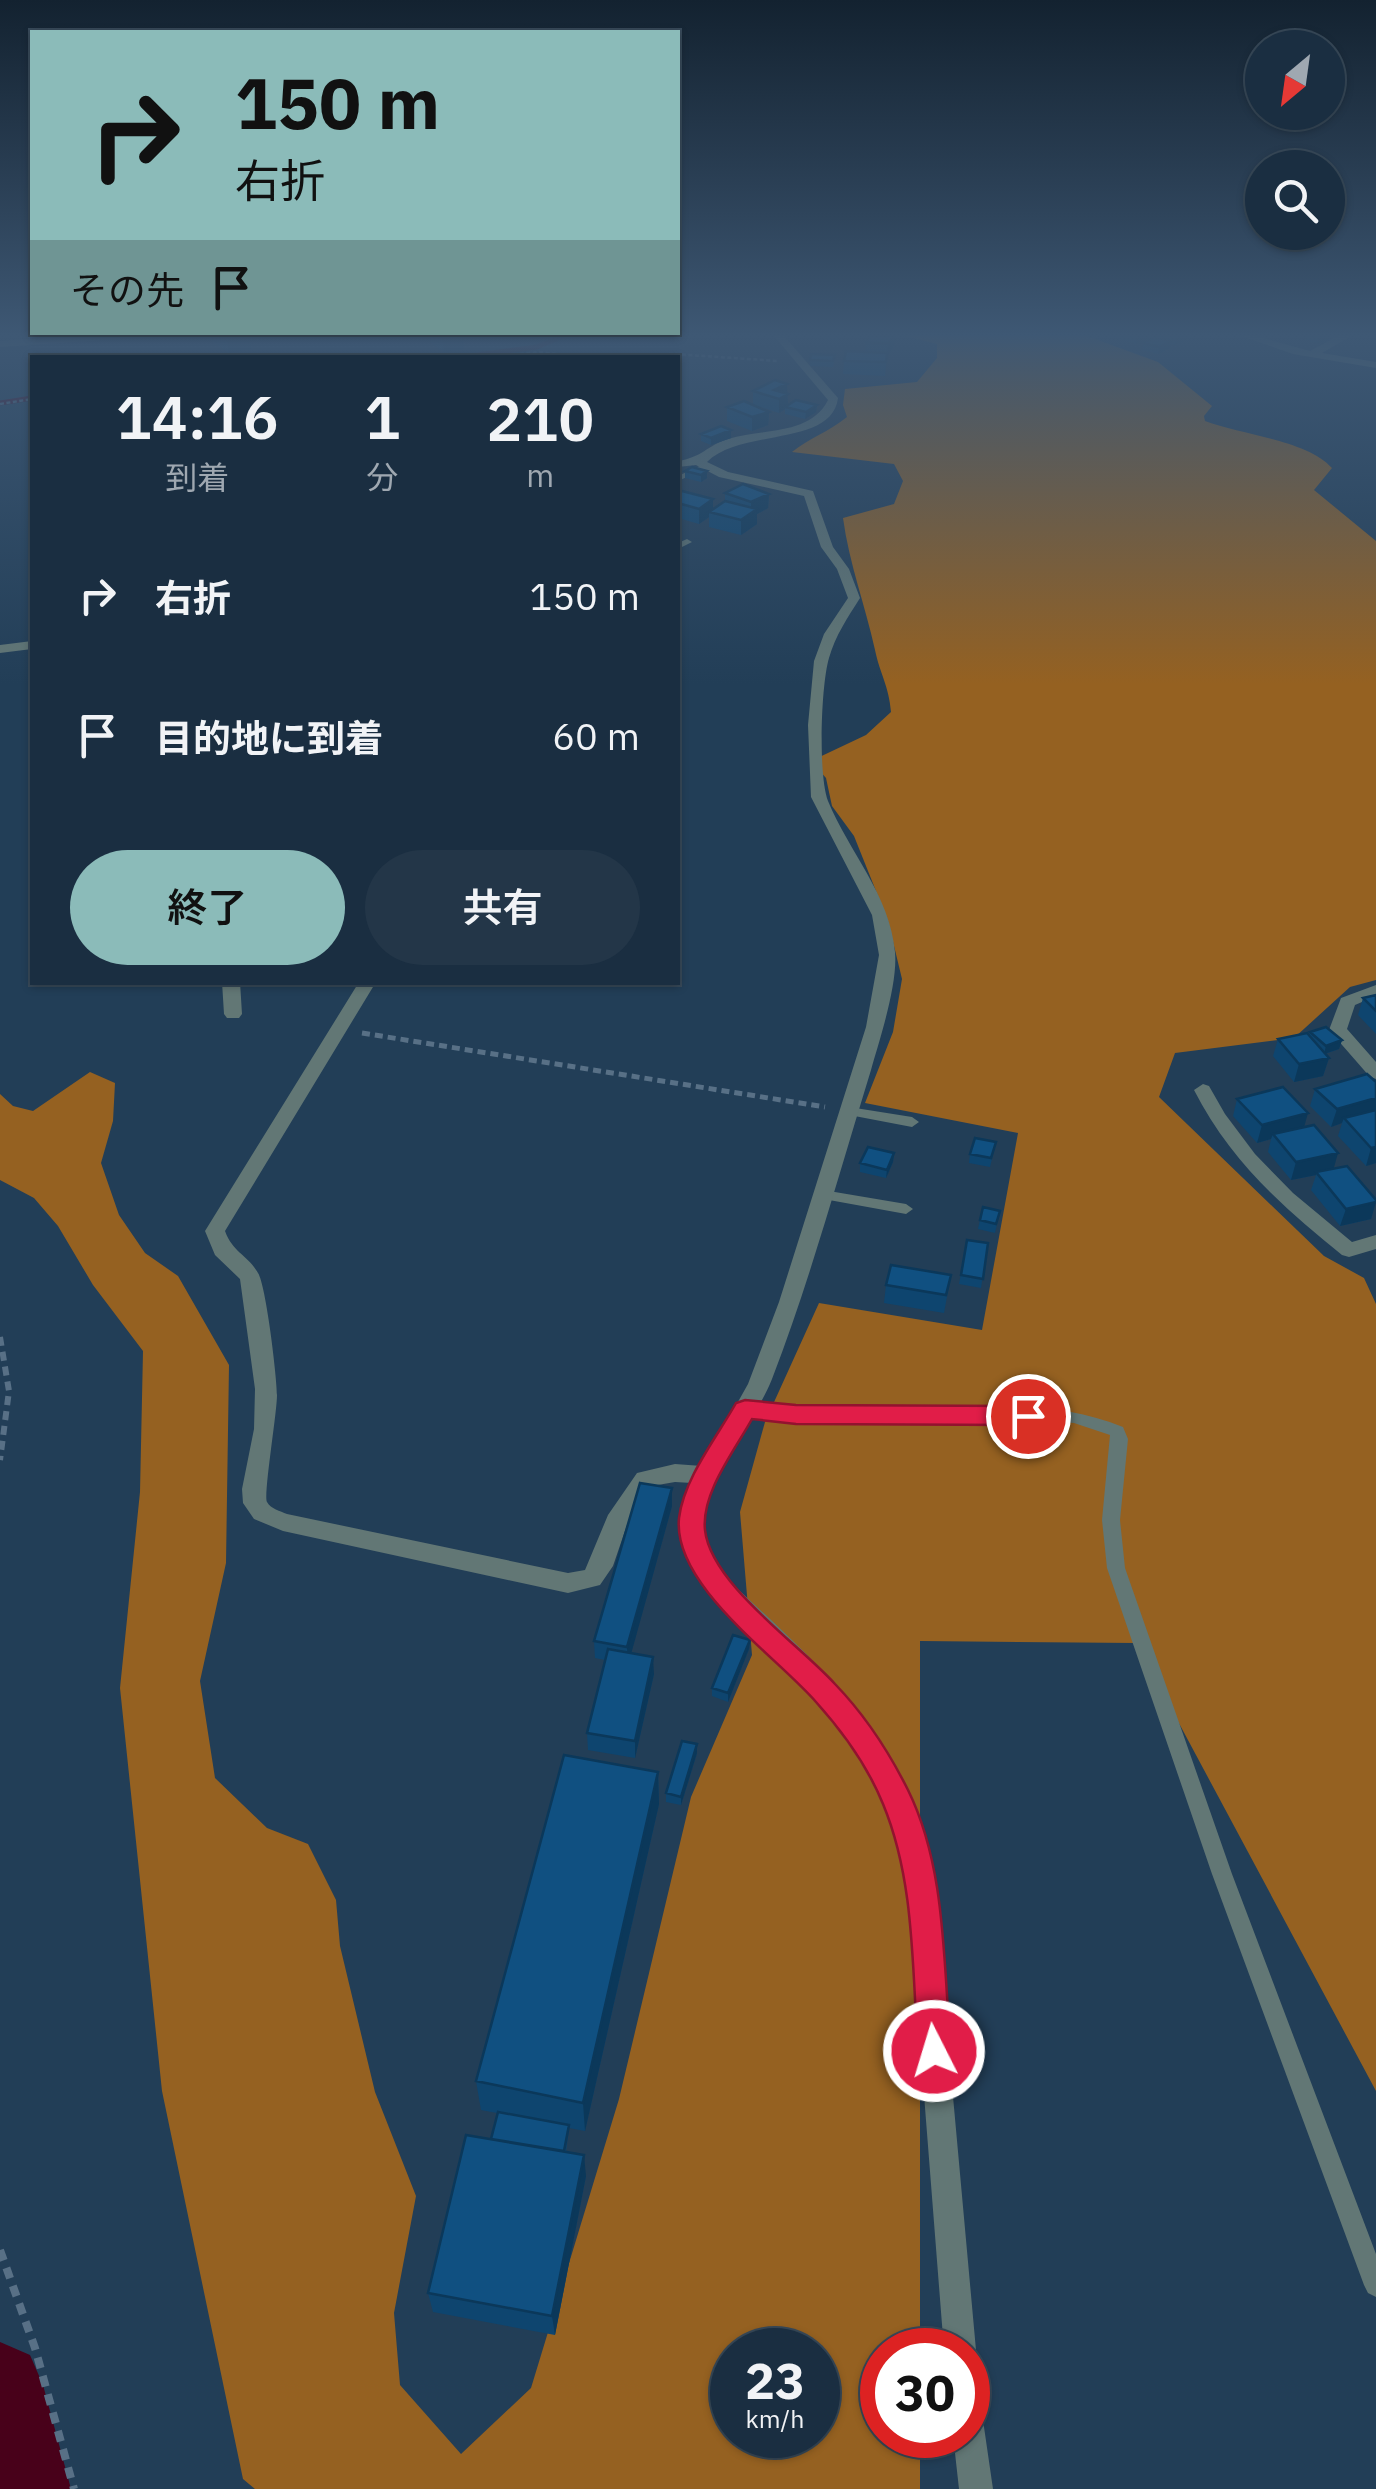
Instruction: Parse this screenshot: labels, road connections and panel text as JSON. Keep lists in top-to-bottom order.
{
  "north": "bottom left",
  "page": {
    "turn": ["150 m", "右折"],
    "then": "その先",
    "eta": [
      "14:16",
      "到着",
      "1",
      "分",
      "210",
      "m"
    ],
    "list": [
      {
        "name": "右折",
        "value": "150 m"
      },
      {
        "name": "目的地に到着",
        "value": "60 m"
      }
    ],
    "buttons": ["終了", "共有"],
    "speed": "23 km/h",
    "limit": "30"
  }
}
